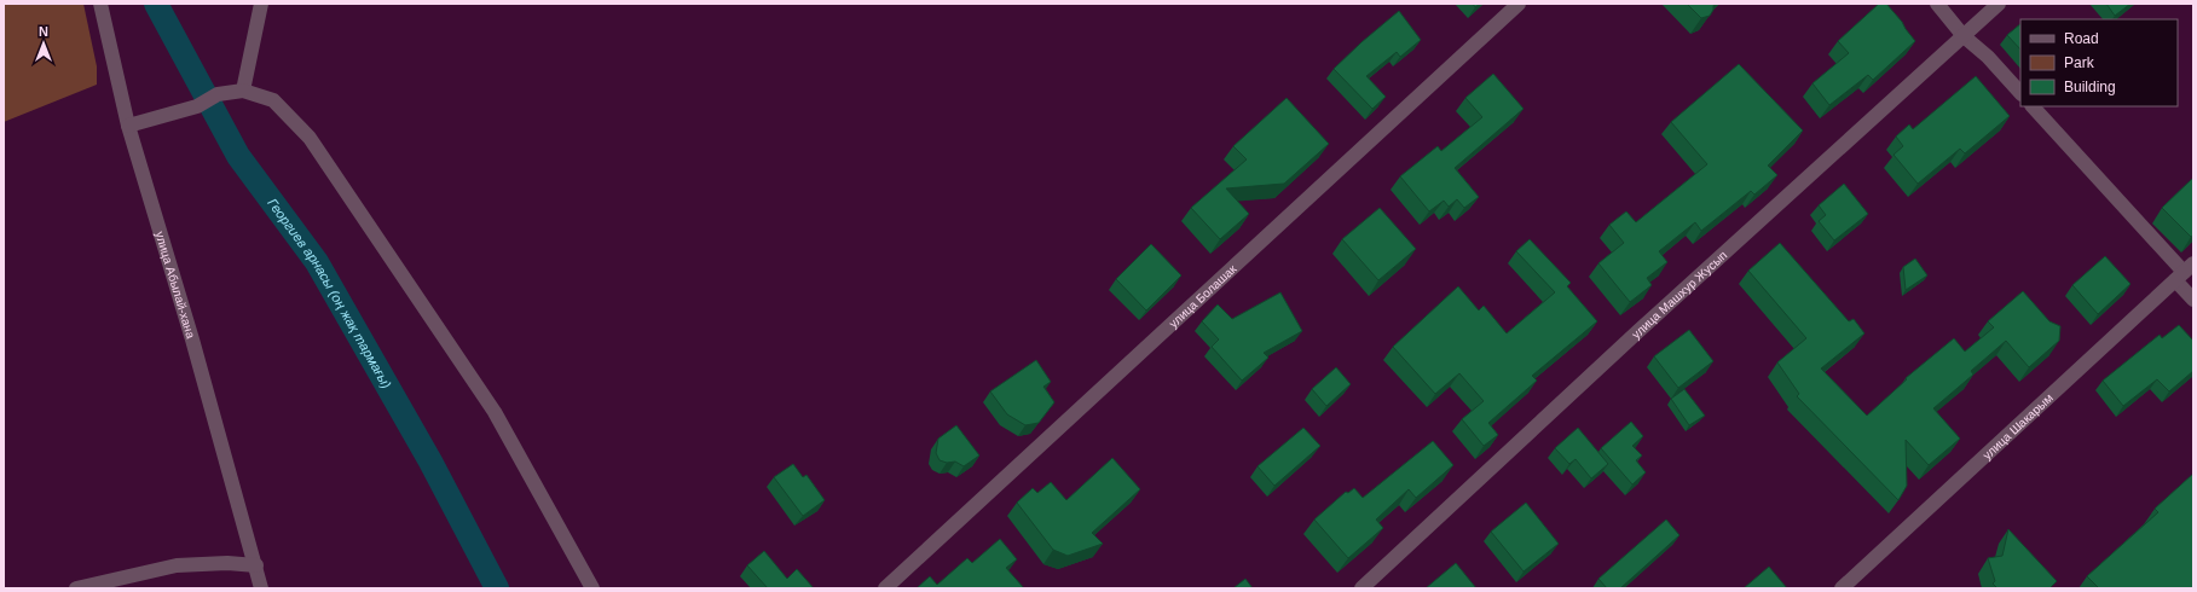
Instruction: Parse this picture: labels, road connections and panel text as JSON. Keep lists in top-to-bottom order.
{
  "streets": {
    "street": [
      "улица Абылай-хана",
      "улица Машхур Жусып",
      "улица Болашак",
      "улица Шакарым"
    ]
  },
  "water": ["Георгиев арнасы (оң жақ тармағы)"],
  "legend": ["Road", "Park", "Building"],
  "north": "top"
}
